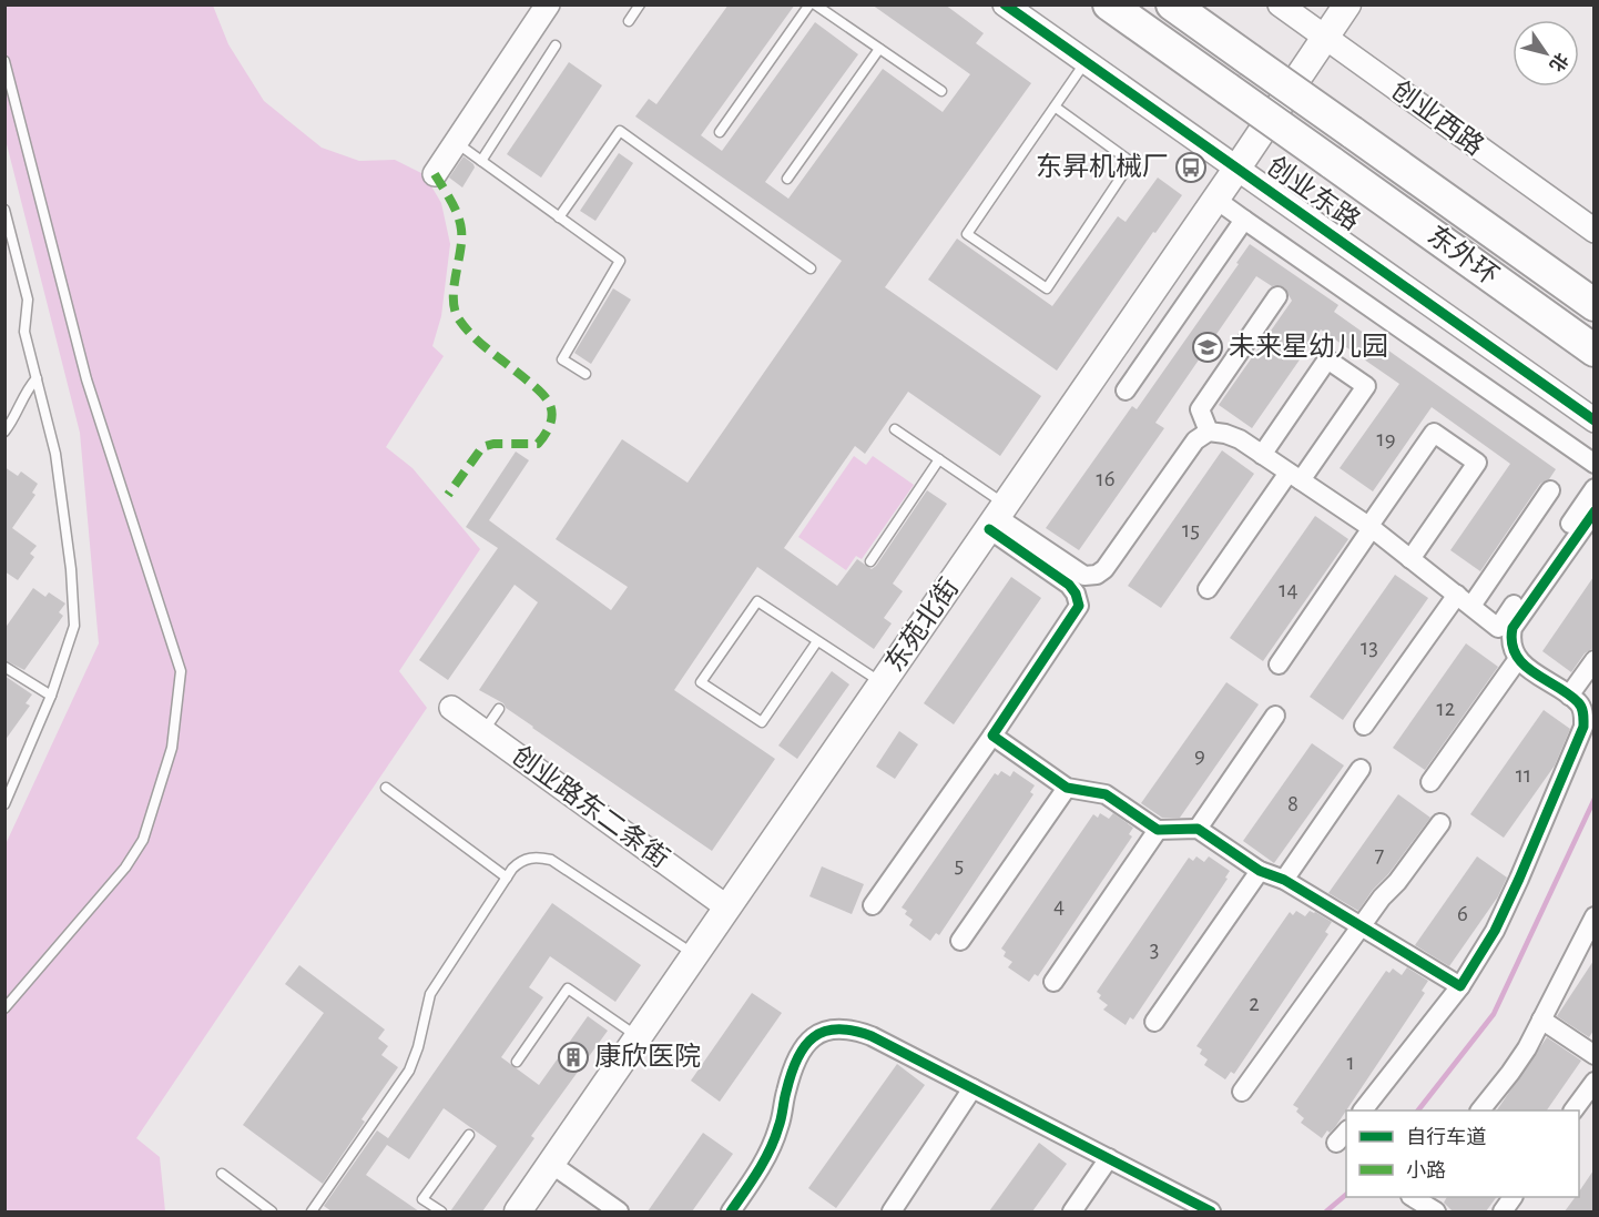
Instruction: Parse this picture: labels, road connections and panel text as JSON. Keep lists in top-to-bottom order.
{
  "streets": {
    "highway": ["东外环"],
    "main road": ["东苑北街"],
    "street": ["创业西路", "创业东路", "创业路东二条街"]
  },
  "crossings": [
    ["创业西路", "东苑北街"],
    ["创业东路", "东苑北街"],
    ["东苑北街", "创业路东二条街"]
  ],
  "places": {
    "bus stop": ["东昇机械厂"],
    "school or university": ["未来星幼儿园"],
    "building": ["康欣医院"]
  },
  "house_numbers": [
    "19",
    "16",
    "15",
    "14",
    "13",
    "12",
    "9",
    "11",
    "8",
    "7",
    "5",
    "4",
    "6",
    "3",
    "2",
    "1"
  ],
  "legend": ["自行车道", "小路"],
  "north": "bottom right"
}
